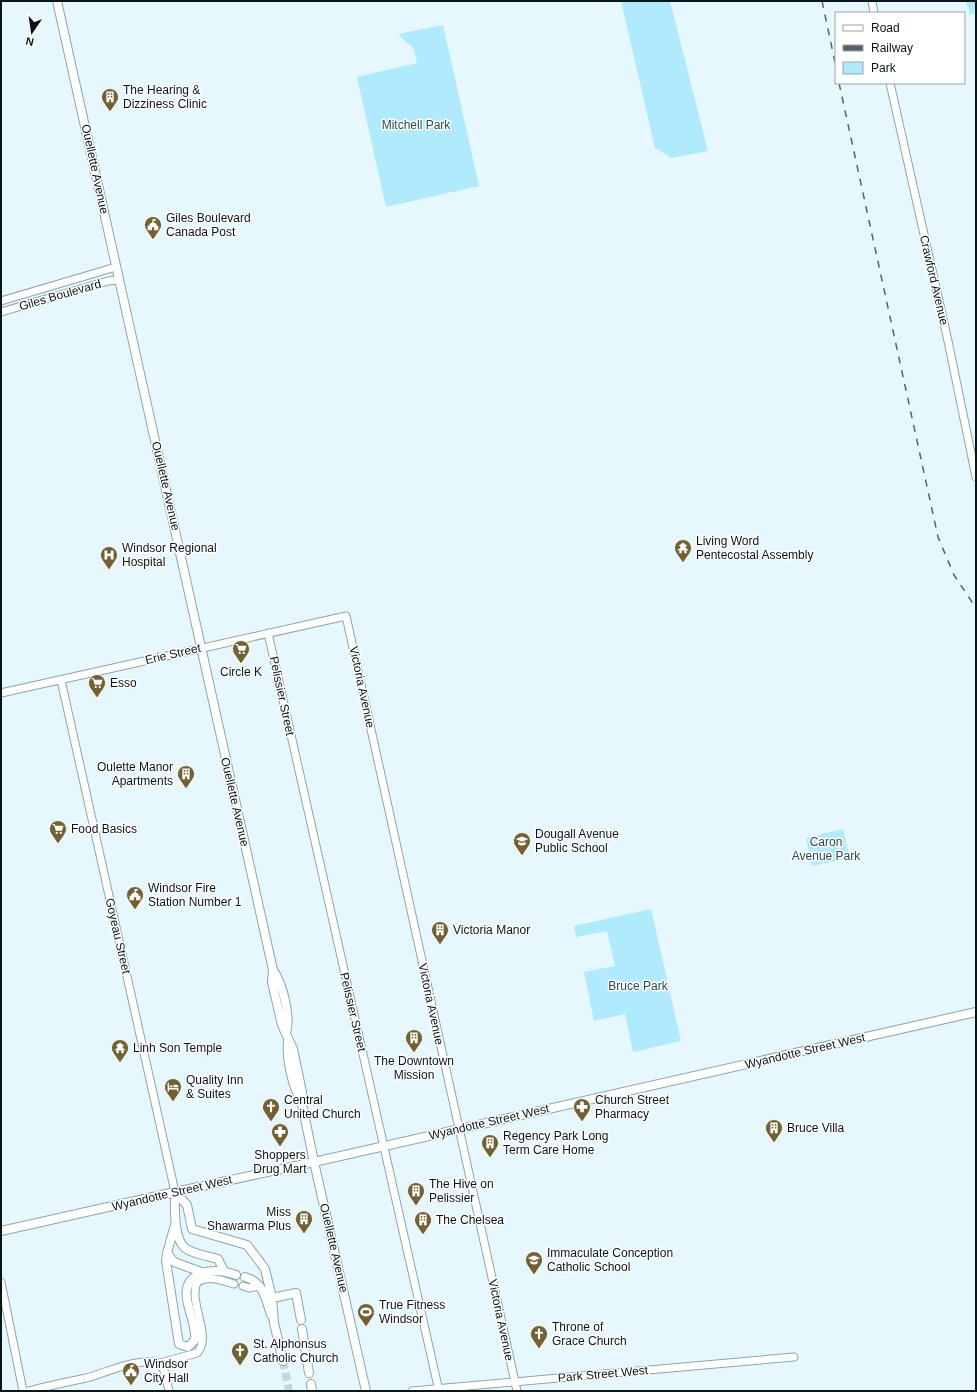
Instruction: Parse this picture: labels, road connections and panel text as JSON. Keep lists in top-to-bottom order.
{
  "streets": {
    "main road": ["Ouellette Avenue", "Wyandotte Street West"],
    "street": [
      "Crawford Avenue",
      "Giles Boulevard",
      "Erie Street",
      "Victoria Avenue",
      "Pelissier Street",
      "Goyeau Street",
      "Park Street West"
    ]
  },
  "crossings": [
    ["Ouellette Avenue", "Giles Boulevard"],
    ["Ouellette Avenue", "Erie Street"],
    ["Ouellette Avenue", "Wyandotte Street West"],
    ["Erie Street", "Victoria Avenue"],
    ["Erie Street", "Pelissier Street"],
    ["Erie Street", "Goyeau Street"],
    ["Victoria Avenue", "Wyandotte Street West"],
    ["Victoria Avenue", "Park Street West"],
    ["Pelissier Street", "Wyandotte Street West"],
    ["Pelissier Street", "Park Street West"],
    ["Goyeau Street", "Wyandotte Street West"]
  ],
  "parks": ["Mitchell Park", "Caron Avenue Park", "Bruce Park"],
  "places": {
    "building": [
      "The Hearing & Dizziness Clinic",
      "Oulette Manor Apartments",
      "Victoria Manor",
      "The Downtown Mission",
      "Bruce Villa",
      "Regency Park Long Term Care Home",
      "The Hive on Pelissier",
      "Miss Shawarma Plus",
      "The Chelsea"
    ],
    "public building": ["Giles Boulevard Canada Post", "Windsor Fire Station Number 1", "Windsor City Hall"],
    "temple": ["Living Word Pentecostal Assembly", "Linh Son Temple"],
    "hospital": ["Windsor Regional Hospital"],
    "supermarket": ["Circle K", "Esso", "Food Basics"],
    "school or university": ["Dougall Avenue Public School", "Immaculate Conception Catholic School"],
    "hotel": ["Quality Inn & Suites"],
    "church": ["Central United Church", "Throne of Grace Church", "St. Alphonsus Catholic Church"],
    "pharmacy": ["Church Street Pharmacy", "Shoppers Drug Mart"],
    "sports": ["True Fitness Windsor"]
  },
  "legend": ["Road", "Railway", "Park"],
  "north": "bottom"
}
